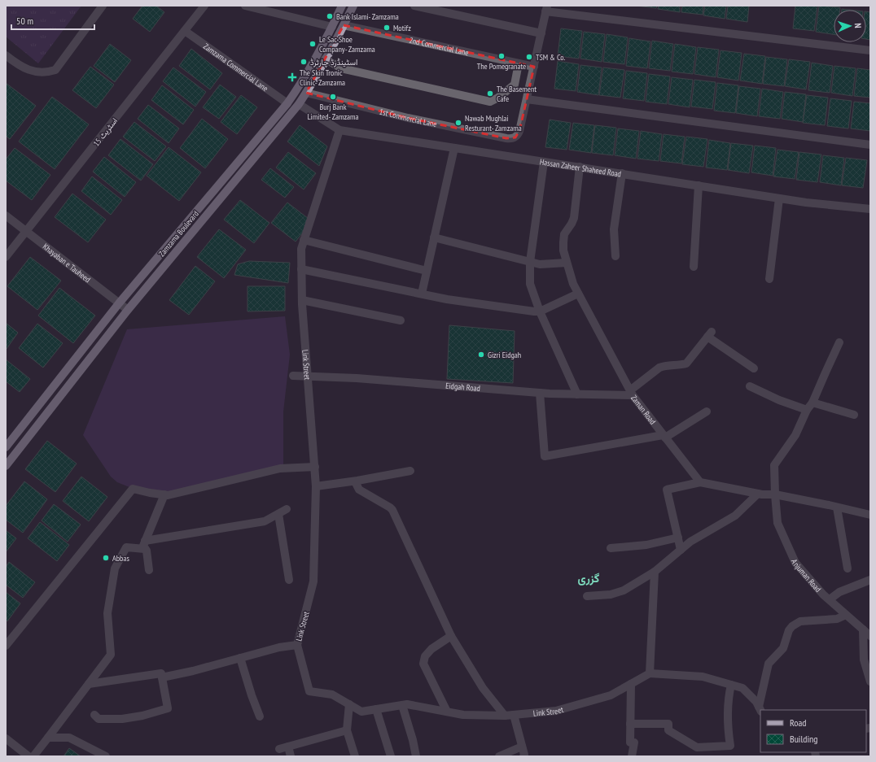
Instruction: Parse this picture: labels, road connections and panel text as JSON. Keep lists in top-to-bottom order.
{
  "streets": {
    "main road": ["Zamzama Boulevard"],
    "street": [
      "2nd Commercial Lane",
      "Zamzama Commercial Lane",
      "1st Commercial Lane",
      "اسٹریٹ 15",
      "Hassan Zaheer Shaheed Road",
      "Khayaban e Tauheed",
      "Link Street",
      "Eidgah Road",
      "Zaman Road",
      "Anjuman Road"
    ]
  },
  "crossings": [
    ["2nd Commercial Lane", "Zamzama Boulevard"],
    ["Zamzama Commercial Lane", "اسٹریٹ 15"],
    ["Zamzama Commercial Lane", "Zamzama Boulevard"],
    ["1st Commercial Lane", "Zamzama Boulevard"],
    ["اسٹریٹ 15", "Khayaban e Tauheed"],
    ["Hassan Zaheer Shaheed Road", "Zamzama Boulevard"],
    ["Hassan Zaheer Shaheed Road", "Link Street"],
    ["Hassan Zaheer Shaheed Road", "Zaman Road"],
    ["Zamzama Boulevard", "Khayaban e Tauheed"],
    ["Link Street", "Eidgah Road"],
    ["Eidgah Road", "Zaman Road"]
  ],
  "districts": ["گزری"],
  "places": {
    "other": [
      "Bank Islami- Zamzama",
      "Motifz",
      "Le Sac Shoe Company- Zamzama",
      "The Pomegranate",
      "TSM & Co.",
      "اسٹینڈرڈ چارٹرڈ",
      "The Basement Cafe",
      "Burj Bank Limited- Zamzama",
      "Nawab Mughlai Resturant- Zamzama",
      "Gizri Eidgah",
      "Abbas"
    ],
    "health": ["The Skin Tronic Clinic- Zamzama"]
  },
  "legend": ["Road", "Building"],
  "scale_bar": "50 m",
  "north": "right"
}
